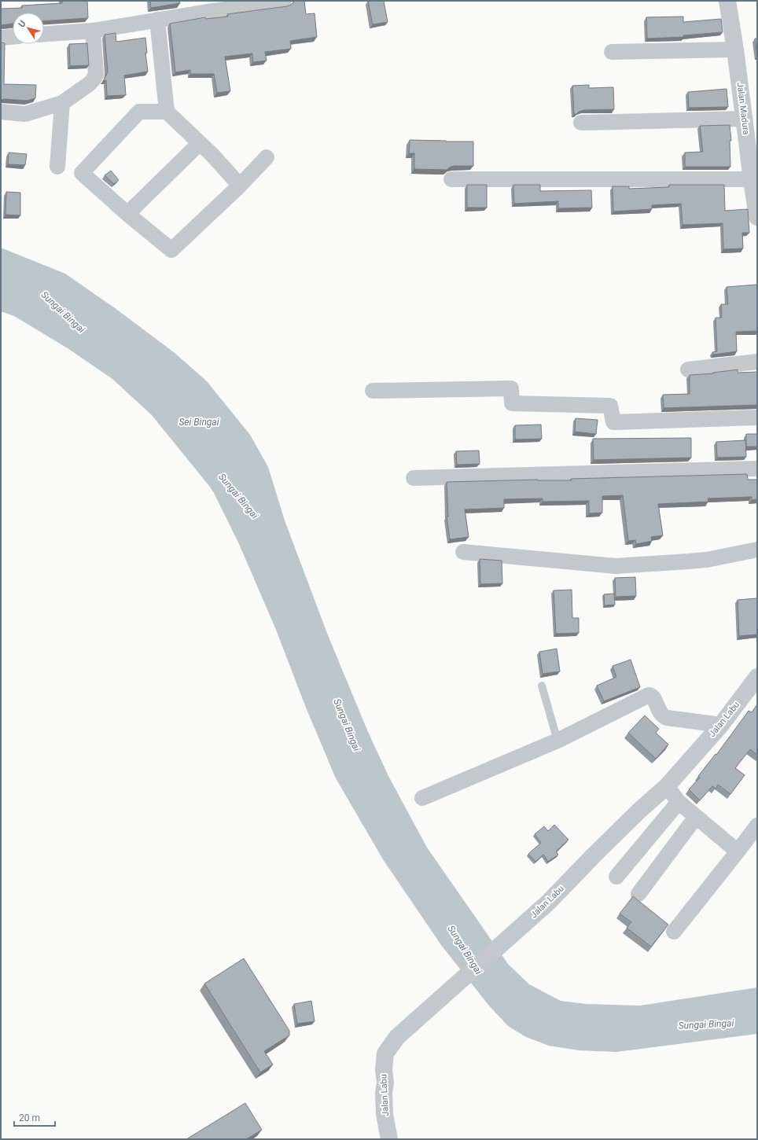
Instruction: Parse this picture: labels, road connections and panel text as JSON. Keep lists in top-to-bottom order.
{
  "streets": {
    "street": ["Jalan Madura", "Jalan Labu"]
  },
  "water": ["Sungai Bingai", "Sei Bingai"],
  "scale_bar": "20 m",
  "north": "top left"
}
